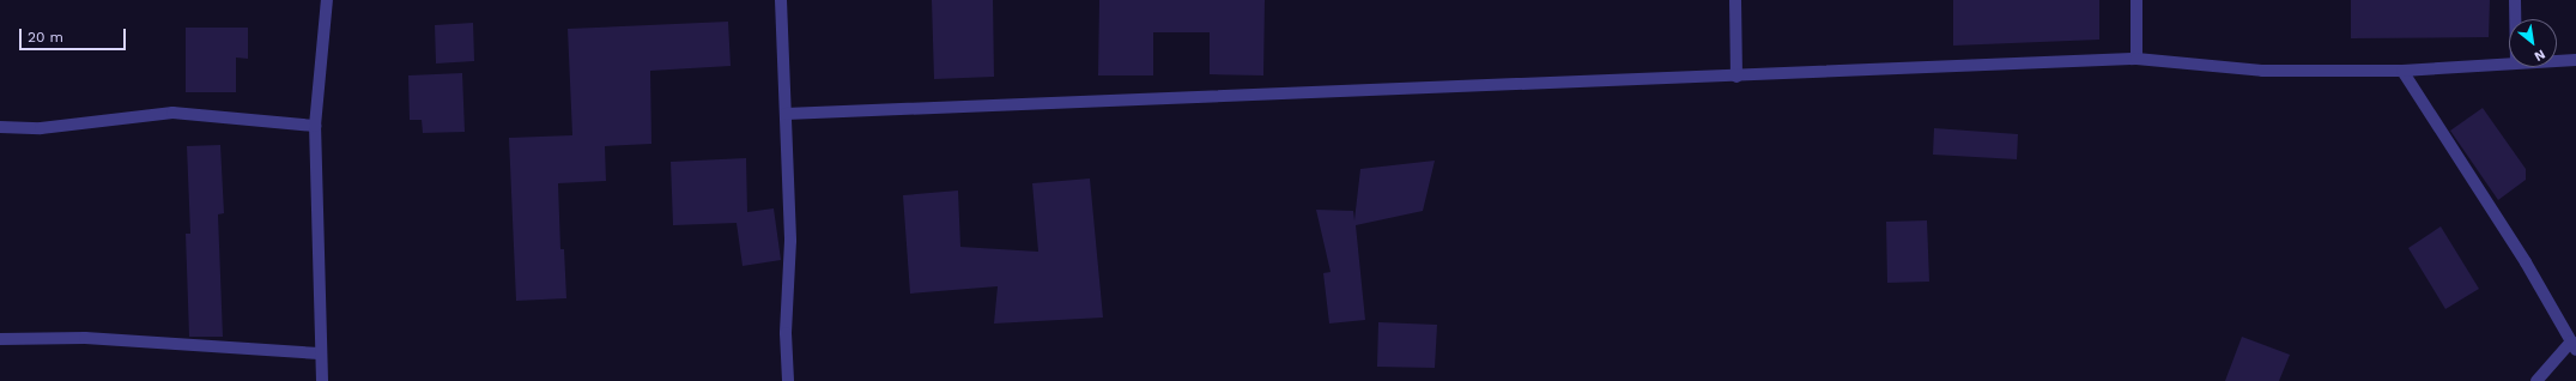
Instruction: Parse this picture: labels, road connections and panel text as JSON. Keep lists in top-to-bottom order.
{
  "scale_bar": "20 m",
  "north": "bottom right"
}
